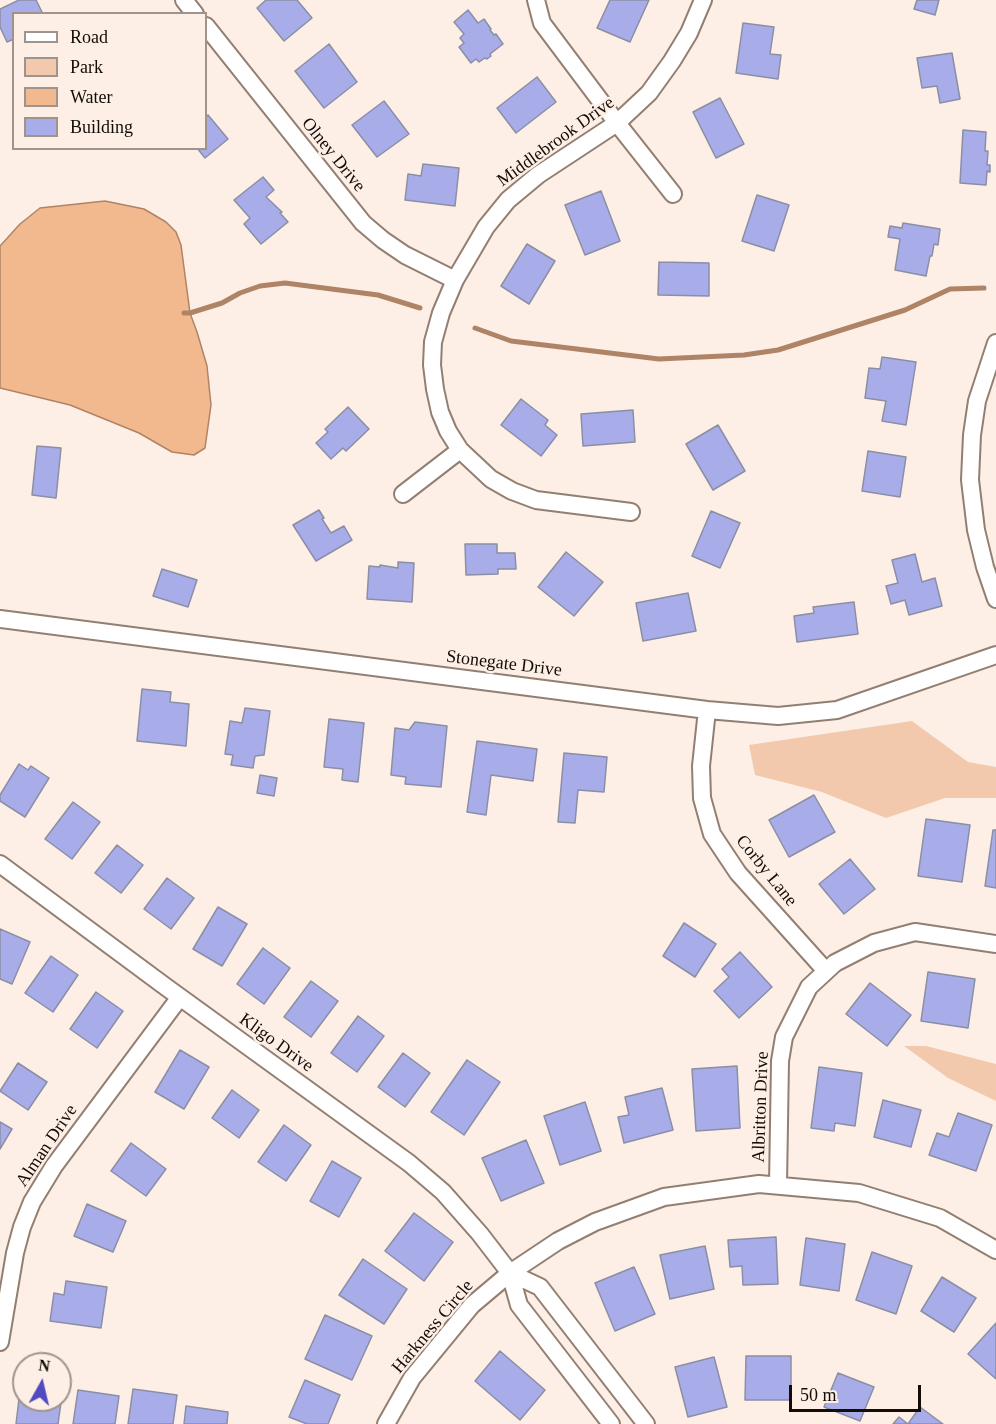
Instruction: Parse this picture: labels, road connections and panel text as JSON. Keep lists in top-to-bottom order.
{
  "streets": {
    "street": [
      "Middlebrook Drive",
      "Olney Drive",
      "Stonegate Drive",
      "Corby Lane",
      "Kligo Drive",
      "Albritton Drive",
      "Alman Drive",
      "Harkness Circle"
    ]
  },
  "crossings": [
    ["Middlebrook Drive", "Olney Drive"],
    ["Stonegate Drive", "Corby Lane"],
    ["Corby Lane", "Albritton Drive"],
    ["Kligo Drive", "Alman Drive"],
    ["Kligo Drive", "Harkness Circle"],
    ["Albritton Drive", "Harkness Circle"]
  ],
  "legend": [
    "Road",
    "Park",
    "Water",
    "Building"
  ],
  "scale_bar": "50 m",
  "north": "top"
}
